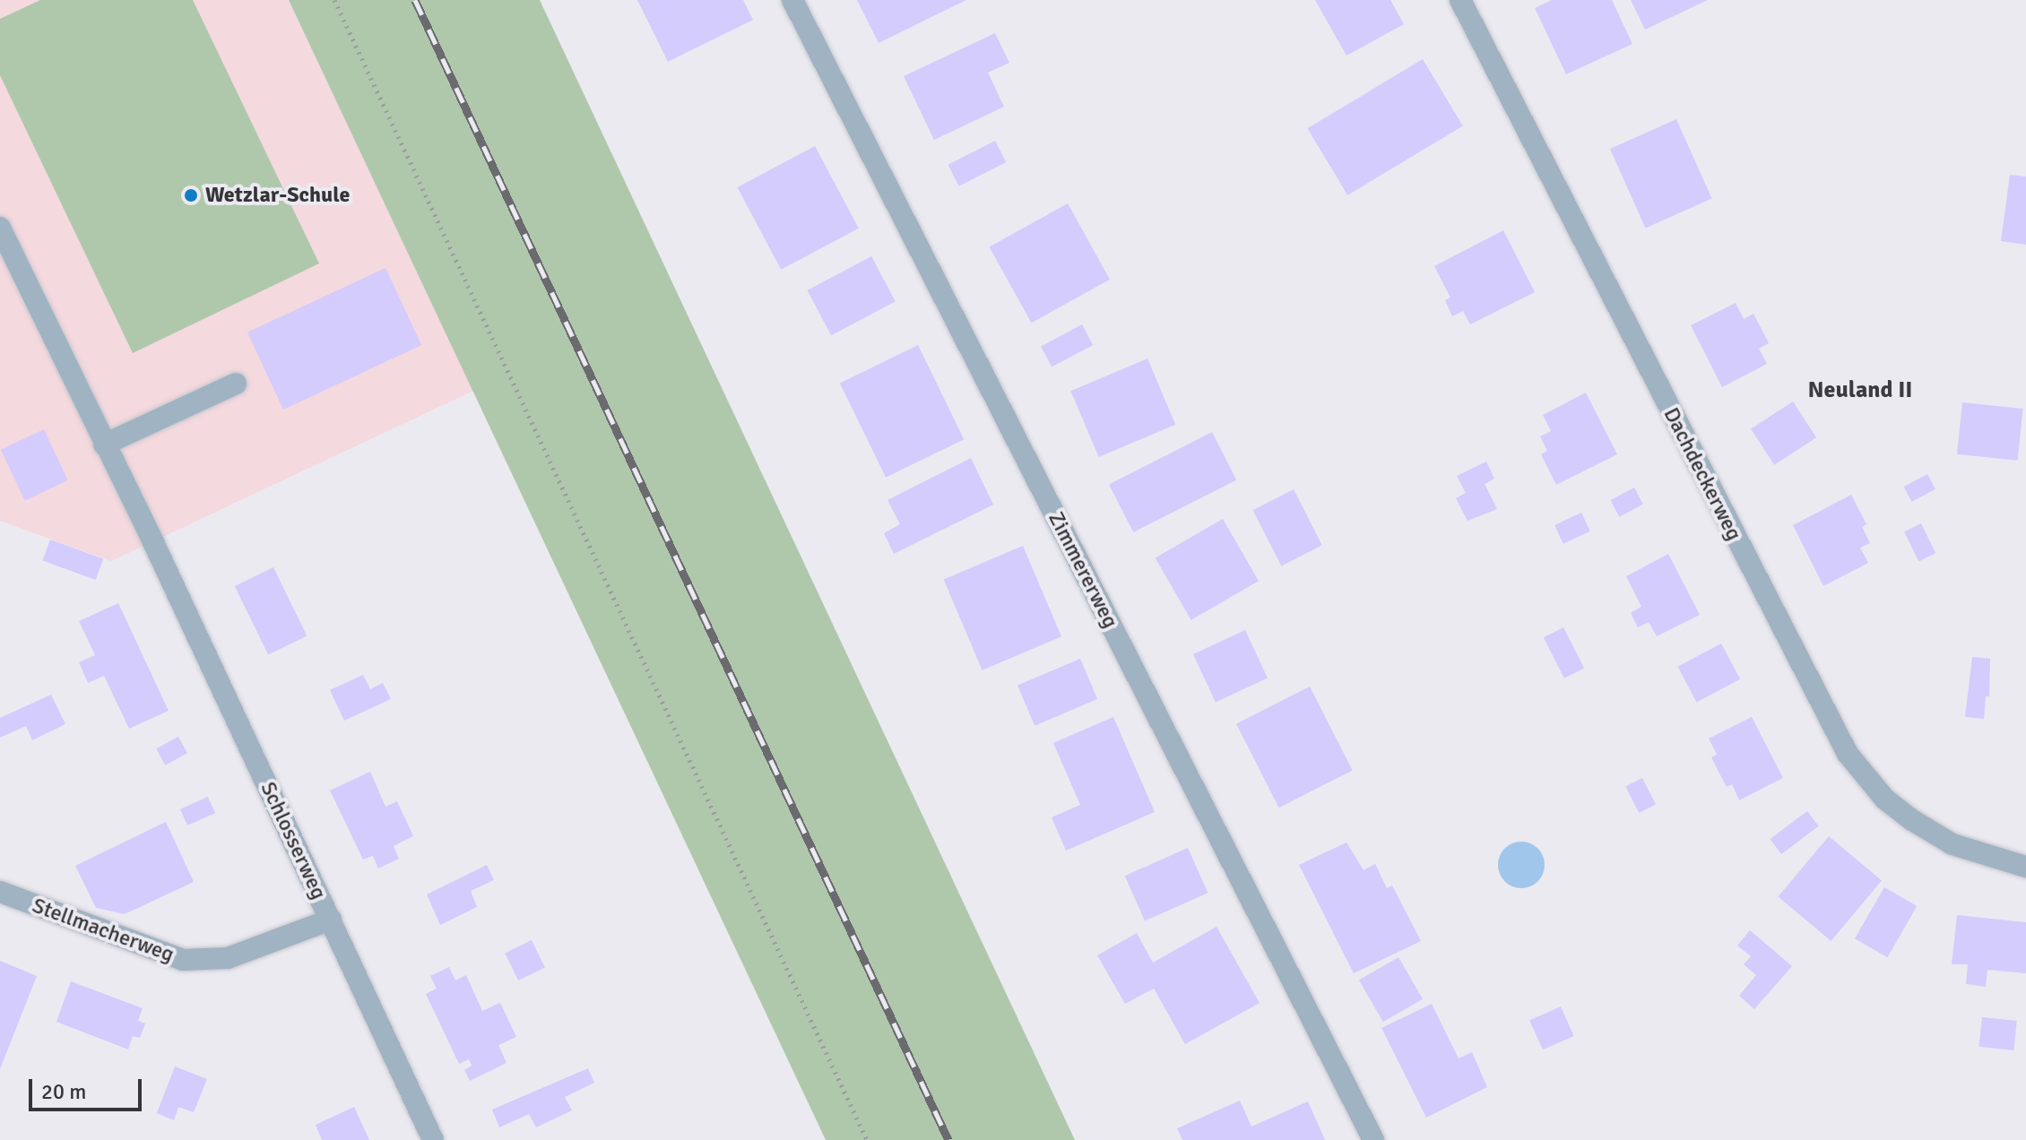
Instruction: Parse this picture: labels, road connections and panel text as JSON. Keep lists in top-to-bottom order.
{
  "streets": {
    "lane": [
      "Dachdeckerweg",
      "Zimmererweg",
      "Schlosserweg",
      "Stellmacherweg"
    ]
  },
  "crossings": [
    ["Schlosserweg", "Stellmacherweg"]
  ],
  "districts": ["Neuland II"],
  "places": ["Wetzlar-Schule"],
  "scale_bar": "20 m"
}
